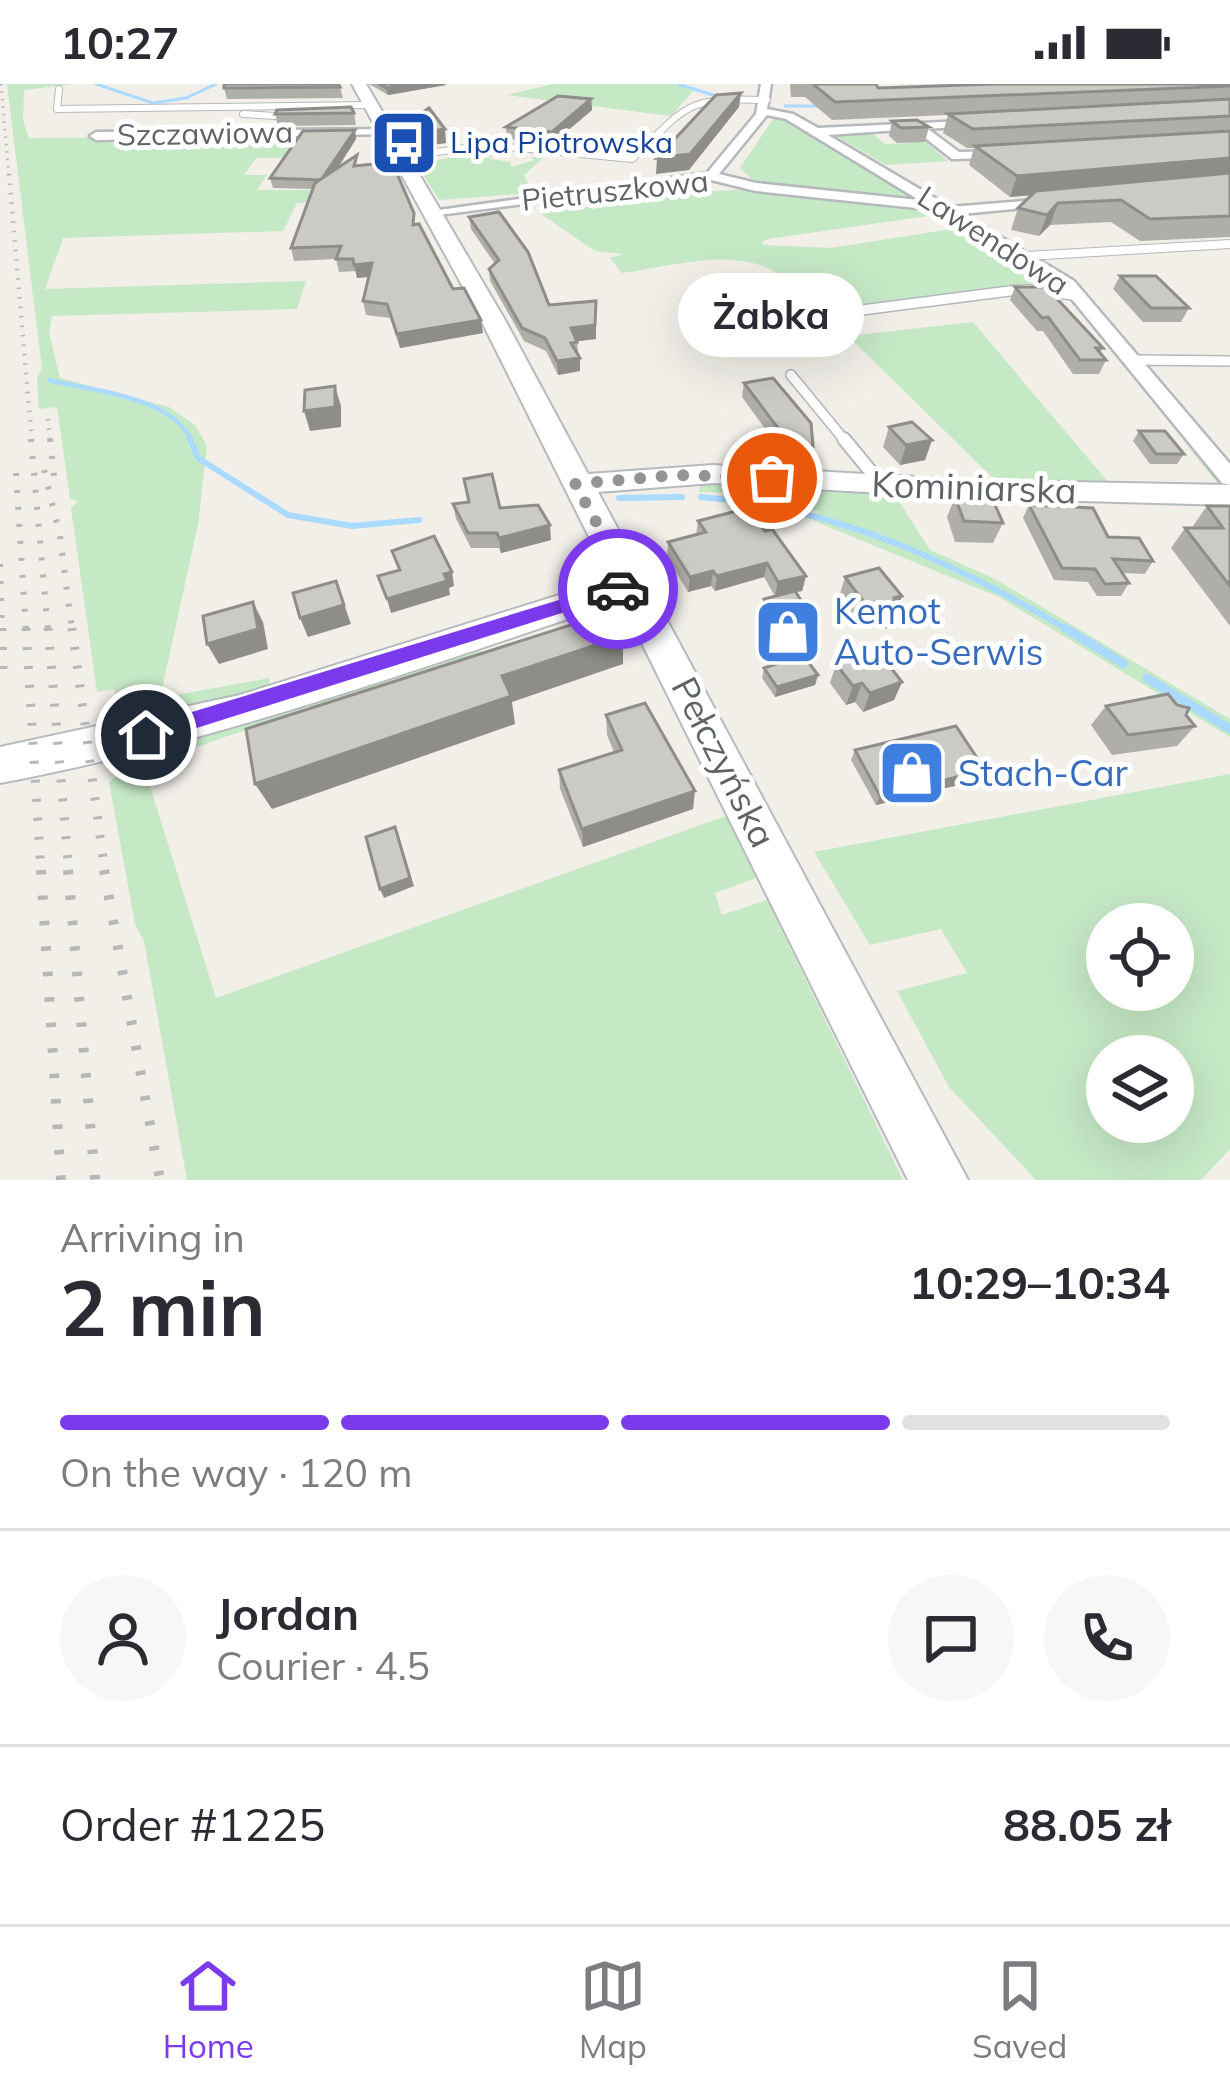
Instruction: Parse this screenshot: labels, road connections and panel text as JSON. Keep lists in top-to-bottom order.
{
  "streets": {
    "main road": ["Kominiarska", "Pełczyńska"],
    "street": ["Szczawiowa", "Pietruszkowa", "Lawendowa"]
  },
  "crossings": [
    ["Szczawiowa", "Pełczyńska"],
    ["Pietruszkowa", "Lawendowa"],
    ["Pietruszkowa", "Pełczyńska"],
    ["Kominiarska", "Pełczyńska"]
  ],
  "places": {
    "bus stop": ["Lipa Piotrowska"],
    "other": ["Żabka"],
    "shop": ["Kemot Auto-Serwis", "Stach-Car"]
  },
  "page": {
    "status": "10:27",
    "bubble": "Żabka",
    "heading": ["2 min", "Arriving in", "10:29–10:34"],
    "panel": [
      "Jordan",
      "Courier · 4.5",
      "Order #1225",
      "88.05 zł"
    ],
    "bar": "On the way · 120 m",
    "tabs": ["Home", "Map", "Saved"]
  }
}
